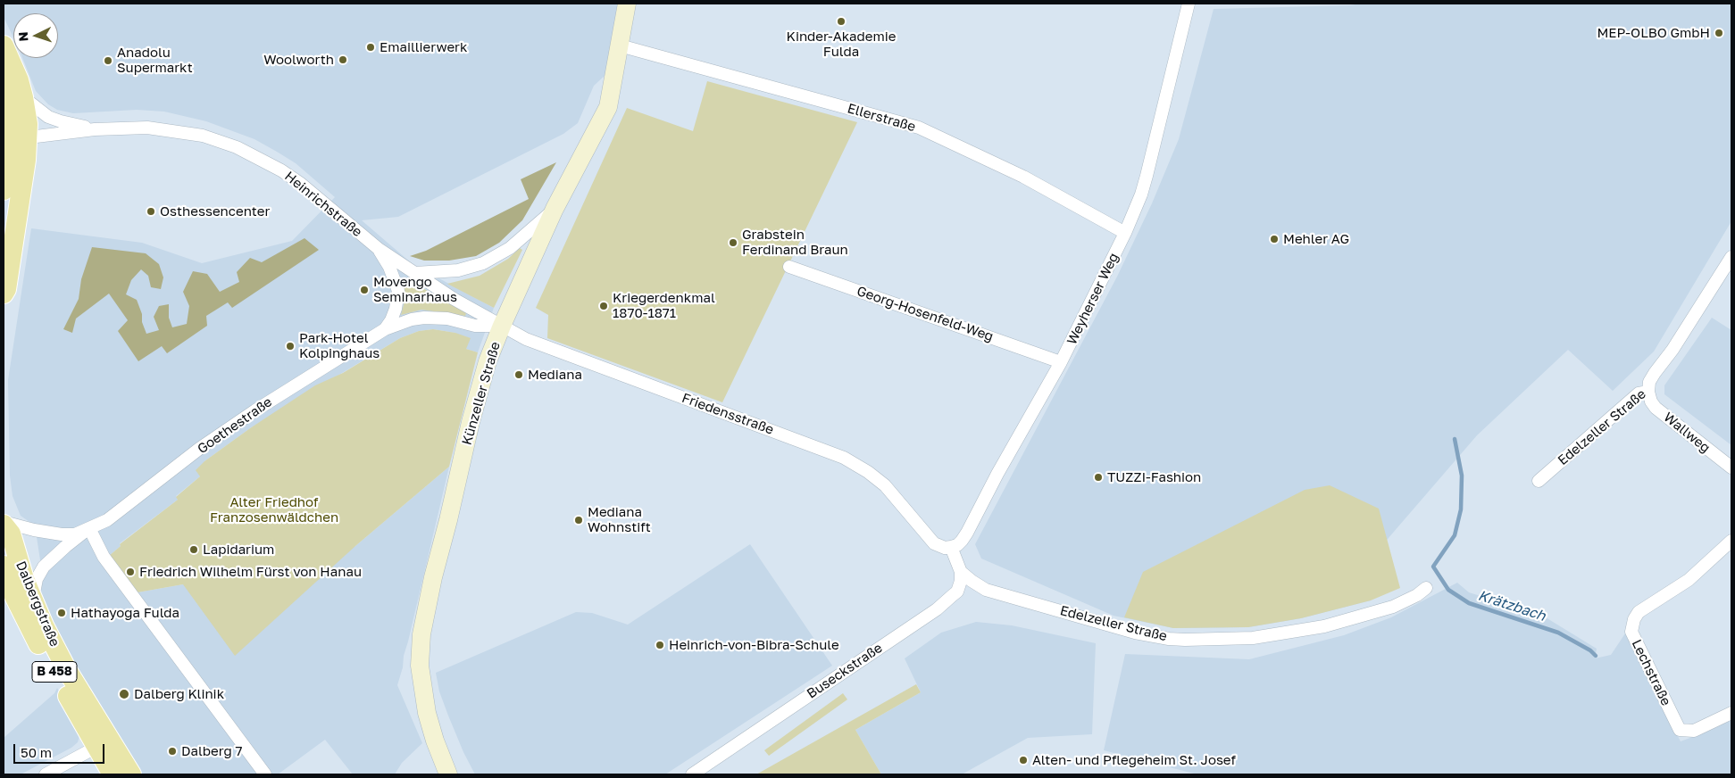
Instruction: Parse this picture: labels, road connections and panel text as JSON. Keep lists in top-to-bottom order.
{
  "streets": {
    "main road": ["Künzeller Straße", "Dalbergstraße", "B 458"],
    "street": [
      "Ellerstraße",
      "Heinrichstraße",
      "Weyherser Weg",
      "Georg-Hosenfeld-Weg",
      "Friedensstraße",
      "Goethestraße",
      "Edelzeller Straße",
      "Wallweg",
      "Buseckstraße",
      "Lechstraße"
    ]
  },
  "crossings": [
    ["Ellerstraße", "Weyherser Weg"],
    ["Ellerstraße", "Künzeller Straße"],
    ["Heinrichstraße", "Künzeller Straße"],
    ["Heinrichstraße", "Friedensstraße"],
    ["Heinrichstraße", "Goethestraße"],
    ["Weyherser Weg", "Georg-Hosenfeld-Weg"],
    ["Weyherser Weg", "Friedensstraße"],
    ["Künzeller Straße", "Friedensstraße"],
    ["Künzeller Straße", "Goethestraße"],
    ["Friedensstraße", "Goethestraße"],
    ["Goethestraße", "Dalbergstraße"],
    ["Edelzeller Straße", "Wallweg"],
    ["Edelzeller Straße", "Buseckstraße"]
  ],
  "water": ["Krätzbach"],
  "parks": ["Alter Friedhof Franzosenwäldchen"],
  "places": [
    "Kinder-Akademie Fulda",
    "MEP-OLBO GmbH",
    "Emaillierwerk",
    "Woolworth",
    "Anadolu Supermarkt",
    "Osthessencenter",
    "Mehler AG",
    "Grabstein Ferdinand Braun",
    "Movengo Seminarhaus",
    "Kriegerdenkmal 1870-1871",
    "Park-Hotel Kolpinghaus",
    "Mediana",
    "TUZZI-Fashion",
    "Mediana Wohnstift",
    "Lapidarium",
    "Friedrich Wilhelm Fürst von Hanau",
    "Hathayoga Fulda",
    "Heinrich-von-Bibra-Schule",
    "Dalberg Klinik",
    "Dalberg 7",
    "Alten- und Pflegeheim St. Josef"
  ],
  "scale_bar": "50 m",
  "north": "left"
}
